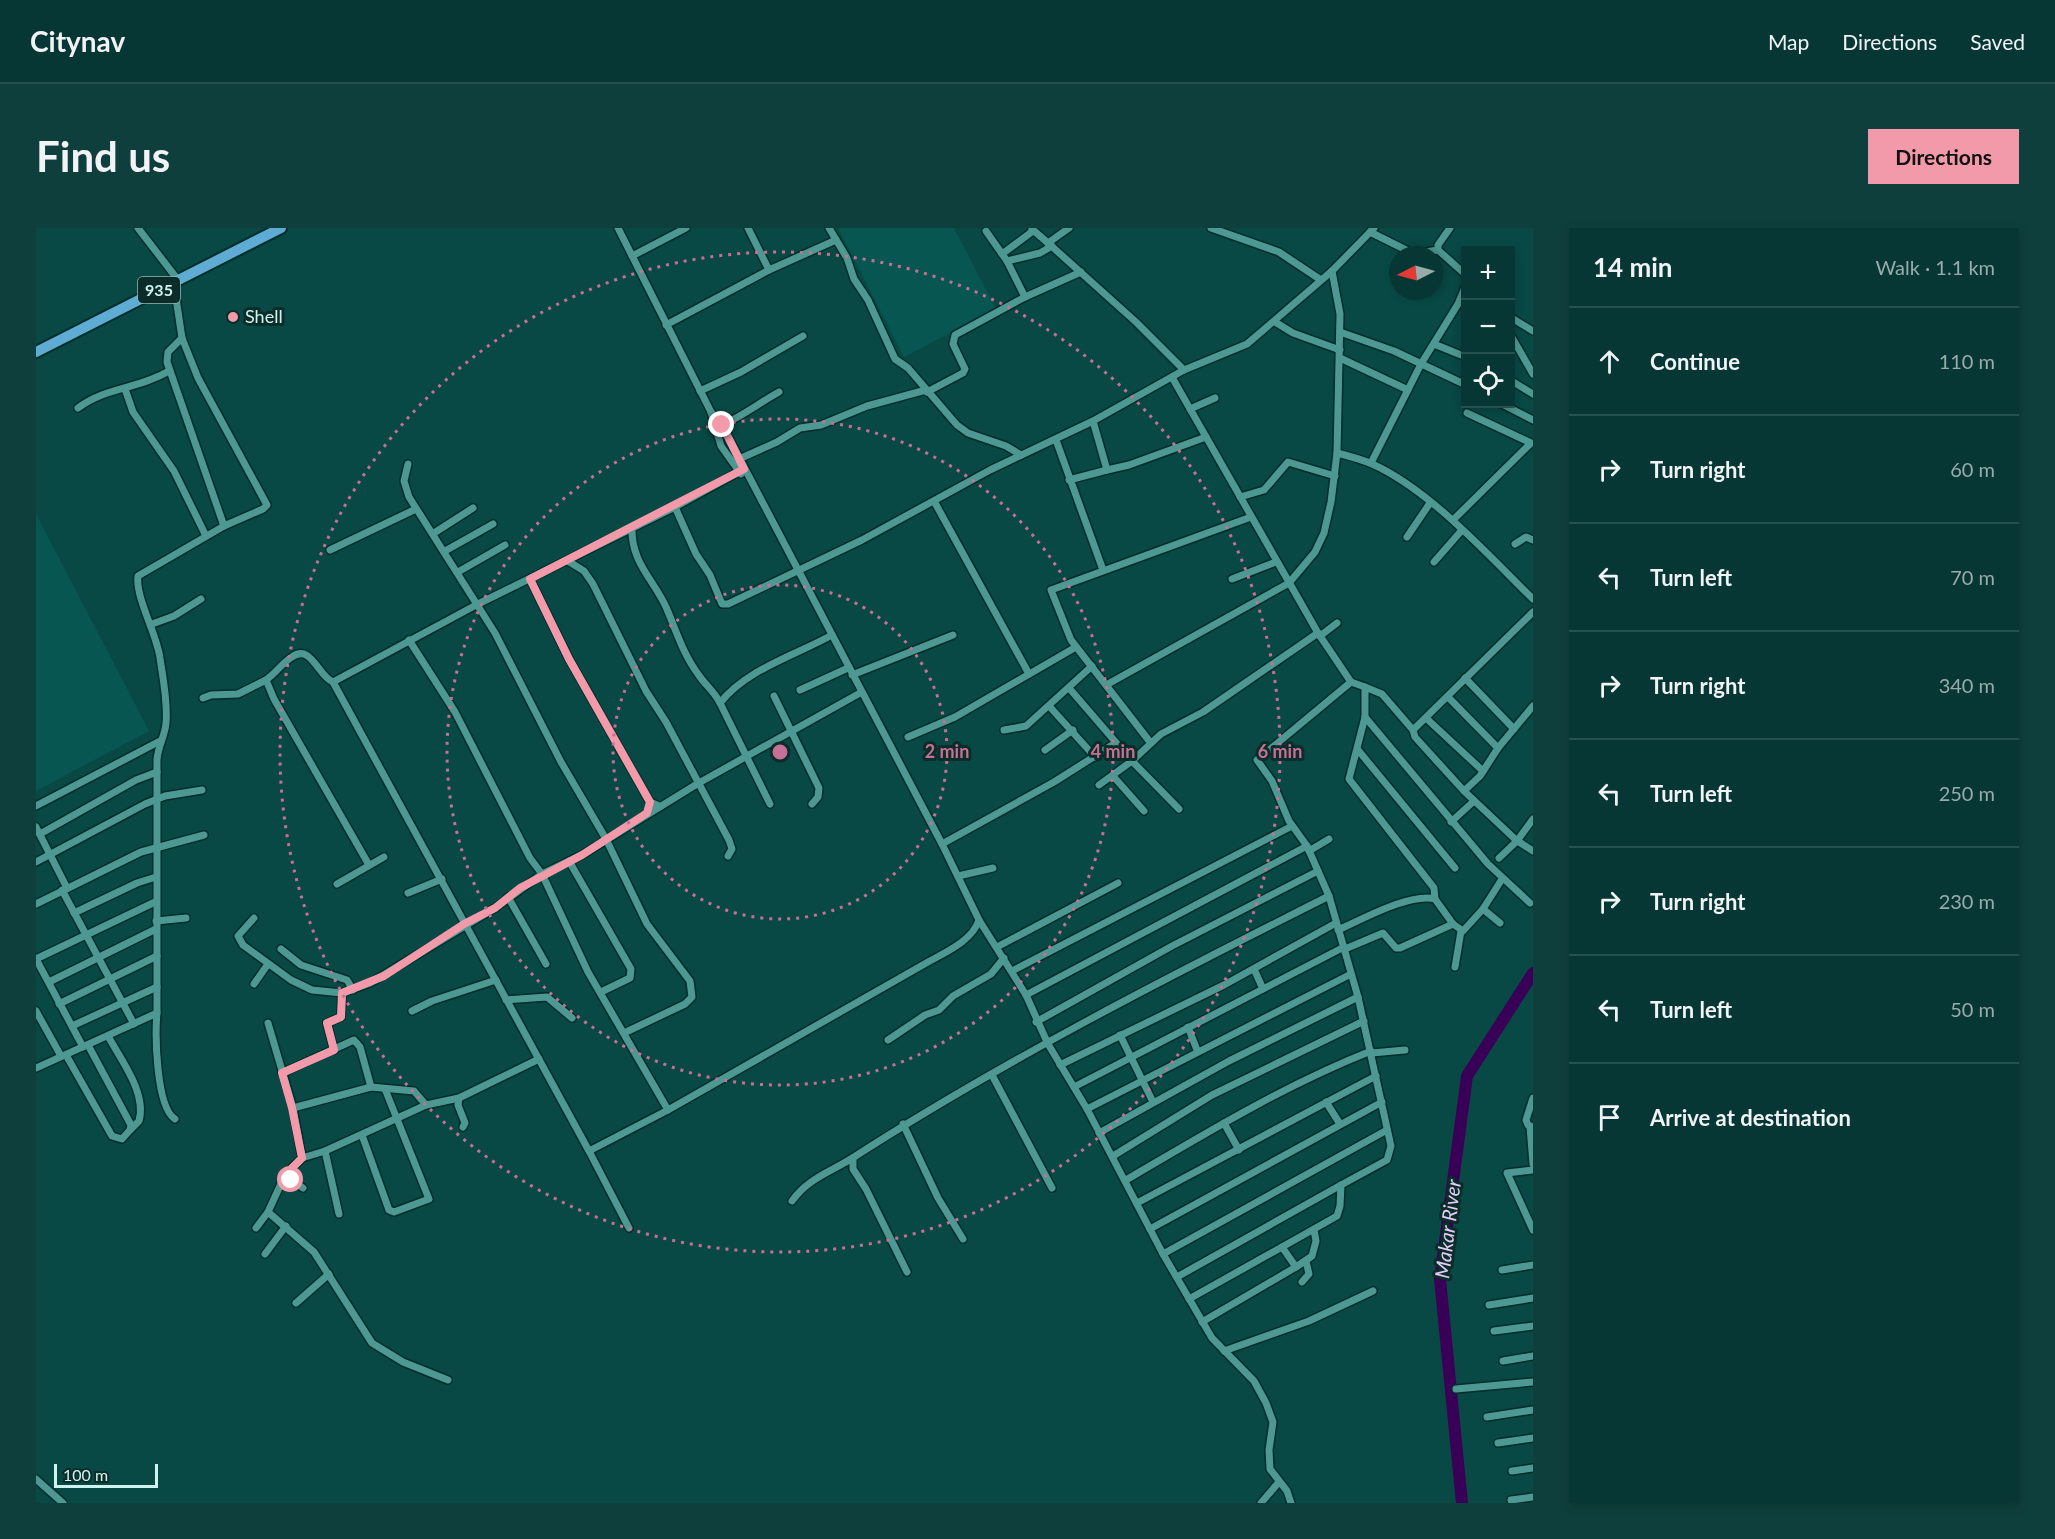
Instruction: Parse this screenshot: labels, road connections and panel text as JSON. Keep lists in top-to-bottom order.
{
  "streets": {
    "main road": ["935"]
  },
  "water": ["Makar River"],
  "places": ["Shell"],
  "scale_bar": "100 m",
  "north": "left",
  "page": {
    "header": "Citynav",
    "nav": ["Map", "Directions", "Saved"],
    "buttons": "Directions",
    "title": "Find us",
    "heading": ["14 min", "Walk · 1.1 km"],
    "map_buttons": ["+", "−"],
    "list": [
      ["Continue", "110 m"],
      ["Turn right", "60 m"],
      ["Turn left", "70 m"],
      ["Turn right", "340 m"],
      ["Turn left", "250 m"],
      ["Turn right", "230 m"],
      ["Turn left", "50 m"],
      "Arrive at destination"
    ],
    "scale": "100 m"
  },
  "rings": ["2 min", "4 min", "6 min"]
}
